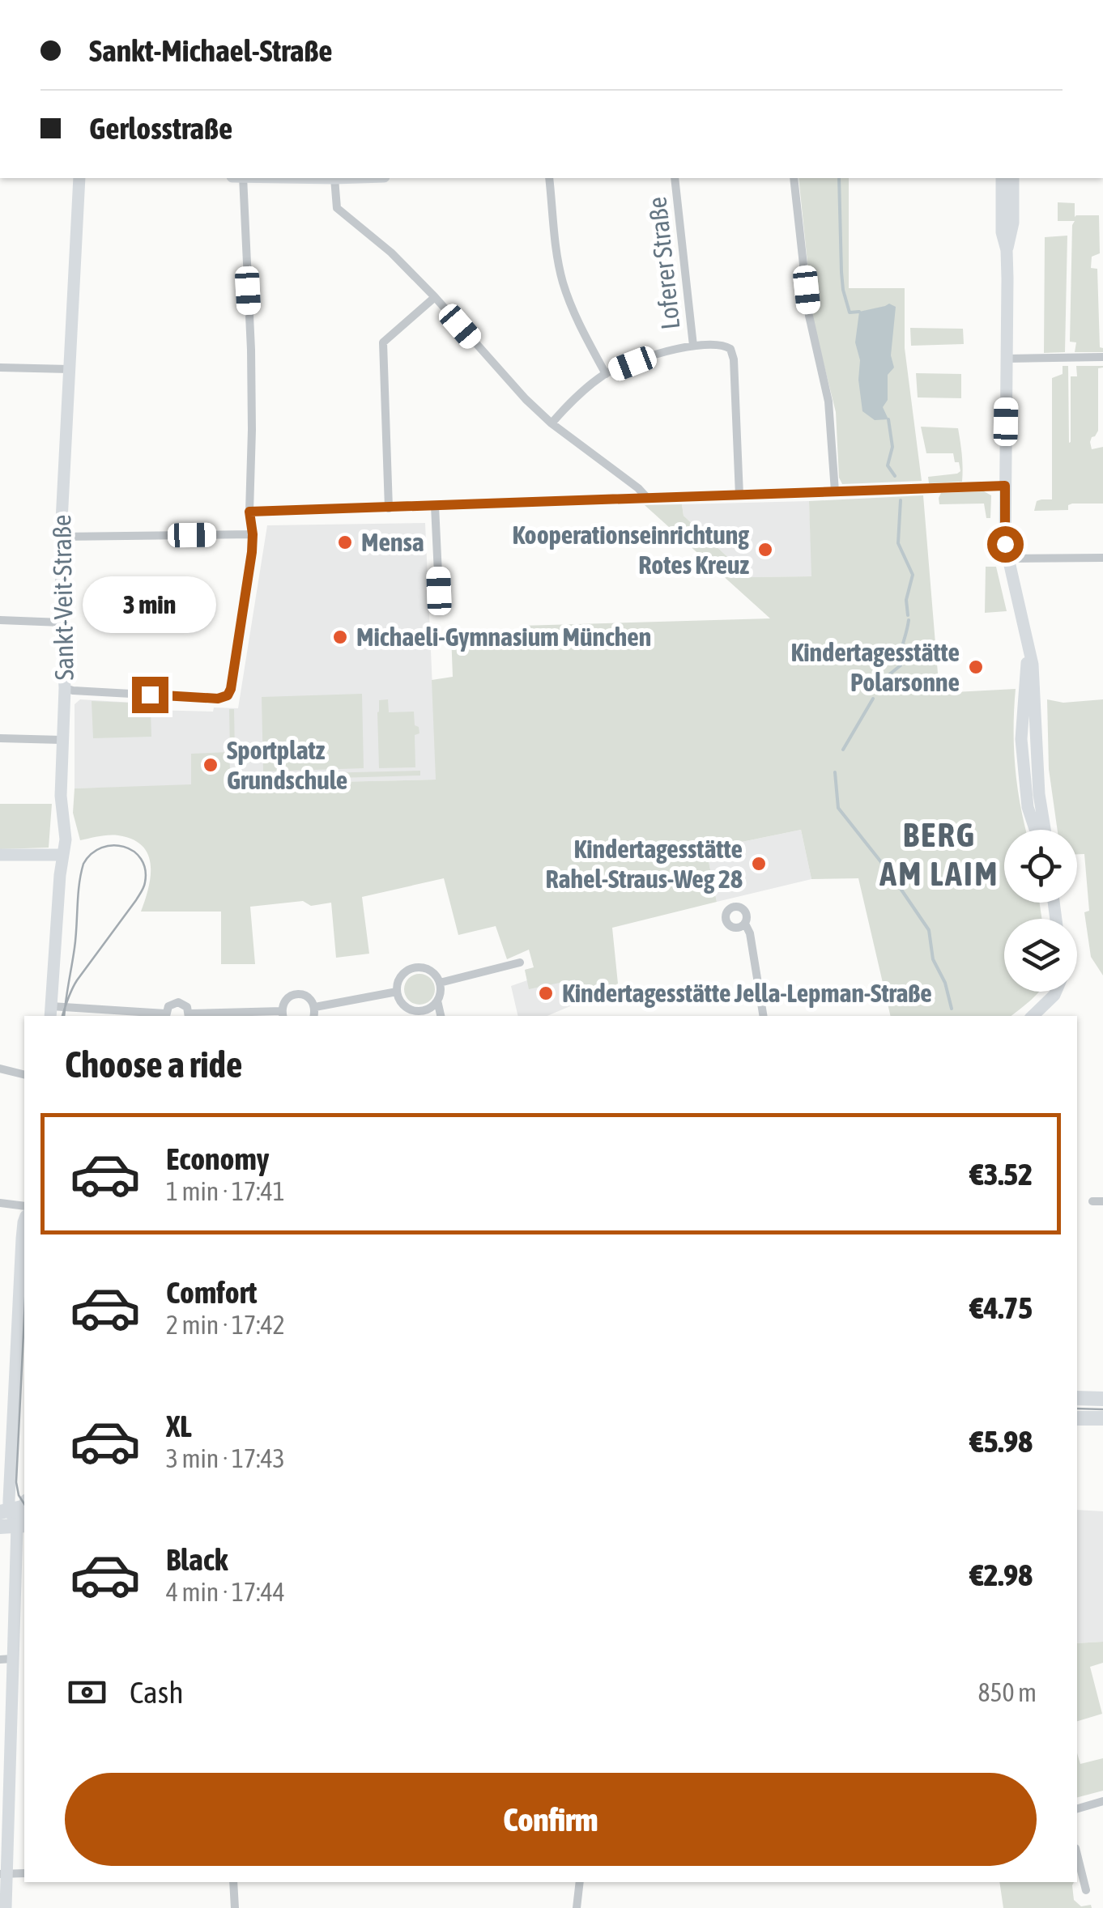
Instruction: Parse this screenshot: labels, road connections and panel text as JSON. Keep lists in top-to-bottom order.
{
  "streets": {
    "street": ["Loferer Straße", "Sankt-Veit-Straße"]
  },
  "districts": ["BERG AM LAIM"],
  "places": [
    "Mensa",
    "Kooperationseinrichtung Rotes Kreuz",
    "Michaeli-Gymnasium München",
    "Kindertagesstätte Polarsonne",
    "Sportplatz Grundschule",
    "Kindertagesstätte Rahel-Straus-Weg 28",
    "Kindertagesstätte Jella-Lepman-Straße"
  ],
  "page": {
    "banner": ["Sankt-Michael-Straße", "Gerlosstraße"],
    "bubble": "3 min",
    "heading": "Choose a ride",
    "list": [
      {
        "name": "Economy",
        "note": "1 min · 17:41",
        "value": "€3.52"
      },
      {
        "name": "Comfort",
        "note": "2 min · 17:42",
        "value": "€4.75"
      },
      {
        "name": "XL",
        "note": "3 min · 17:43",
        "value": "€5.98"
      },
      {
        "name": "Black",
        "note": "4 min · 17:44",
        "value": "€2.98"
      }
    ],
    "pay": ["Cash", "850 m"],
    "buttons": "Confirm"
  }
}
